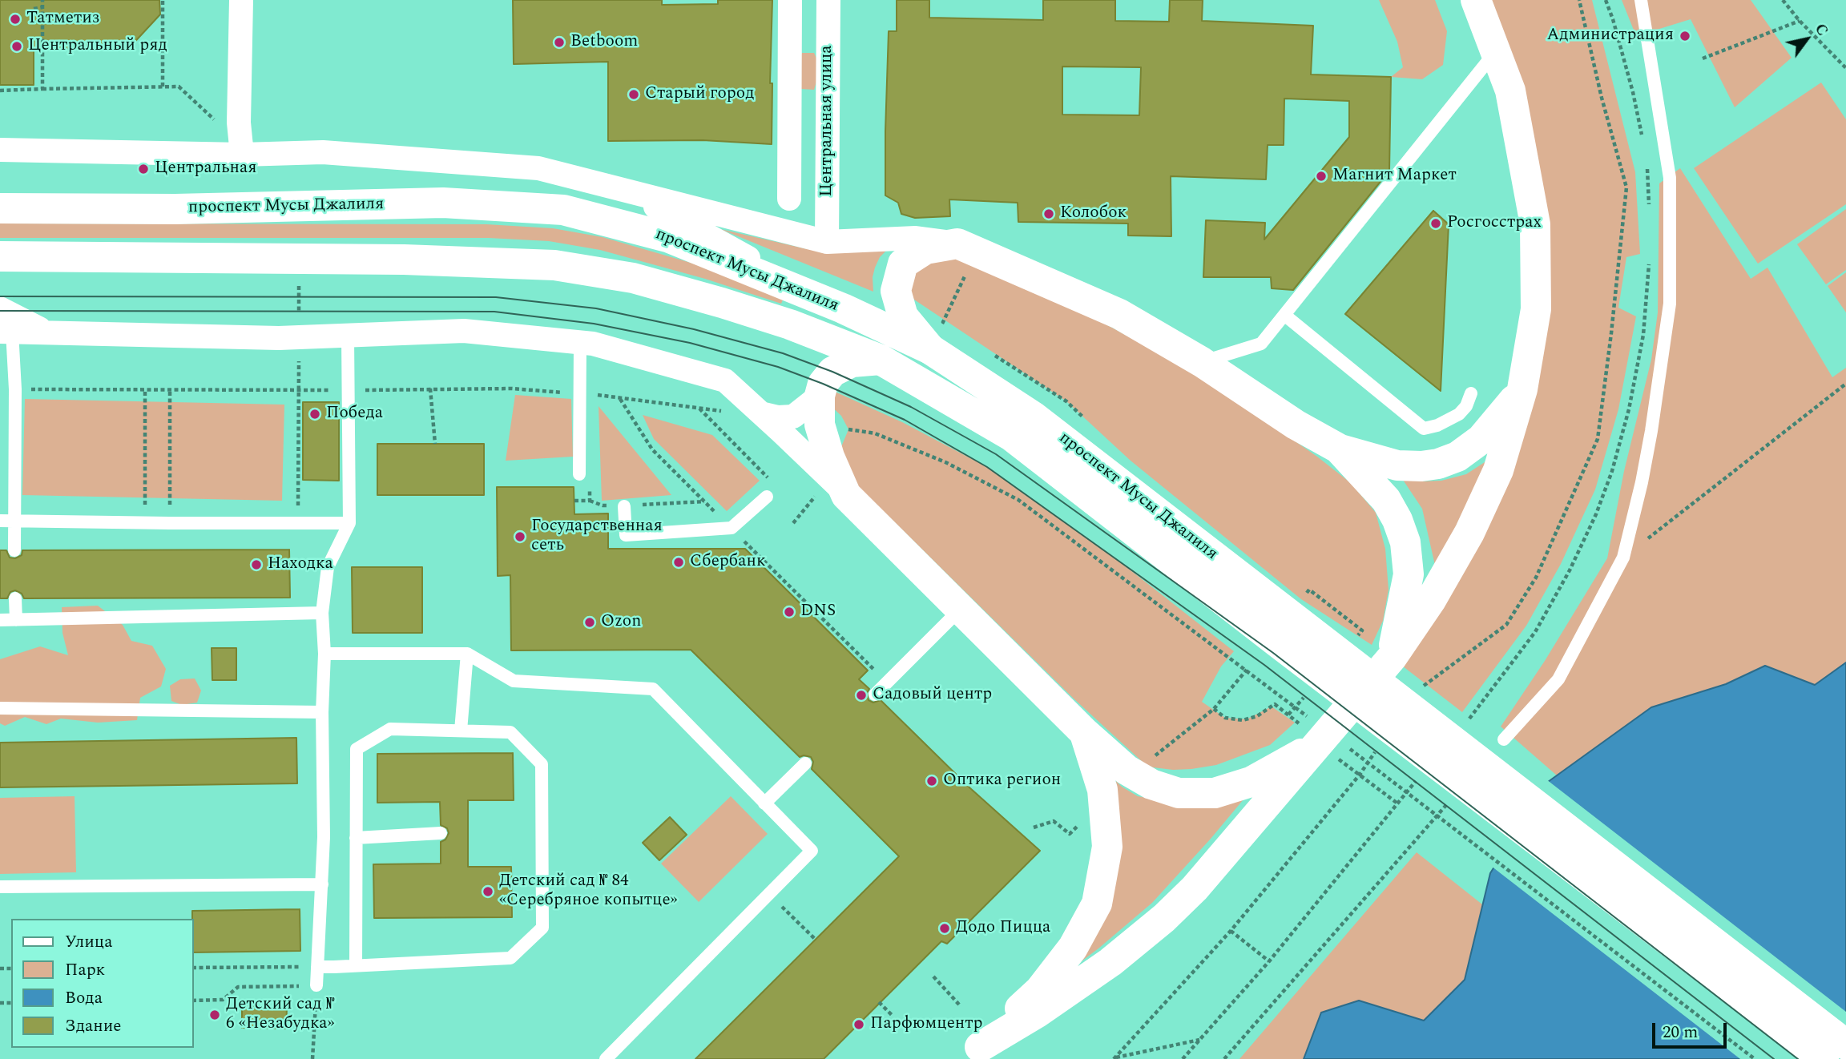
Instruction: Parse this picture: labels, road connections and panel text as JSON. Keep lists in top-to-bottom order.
{
  "streets": {
    "main road": ["проспект Мусы Джалиля"],
    "street": ["Центральная улица"]
  },
  "places": [
    "Татметиз",
    "Администрация",
    "Betboom",
    "Центральный ряд",
    "Старый город",
    "Центральная",
    "Магнит Маркет",
    "Колобок",
    "Росгосстрах",
    "Победа",
    "Государственная сеть",
    "Сбербанк",
    "Находка",
    "DNS",
    "Ozon",
    "Садовый центр",
    "Оптика регион",
    "Детский сад № 84 «Серебряное копытце»",
    "Додо Пицца",
    "Детский сад № 6 «Незабудка»",
    "Парфюмцентр"
  ],
  "legend": [
    "Улица",
    "Парк",
    "Вода",
    "Здание"
  ],
  "scale_bar": "20 m",
  "north": "top right"
}
